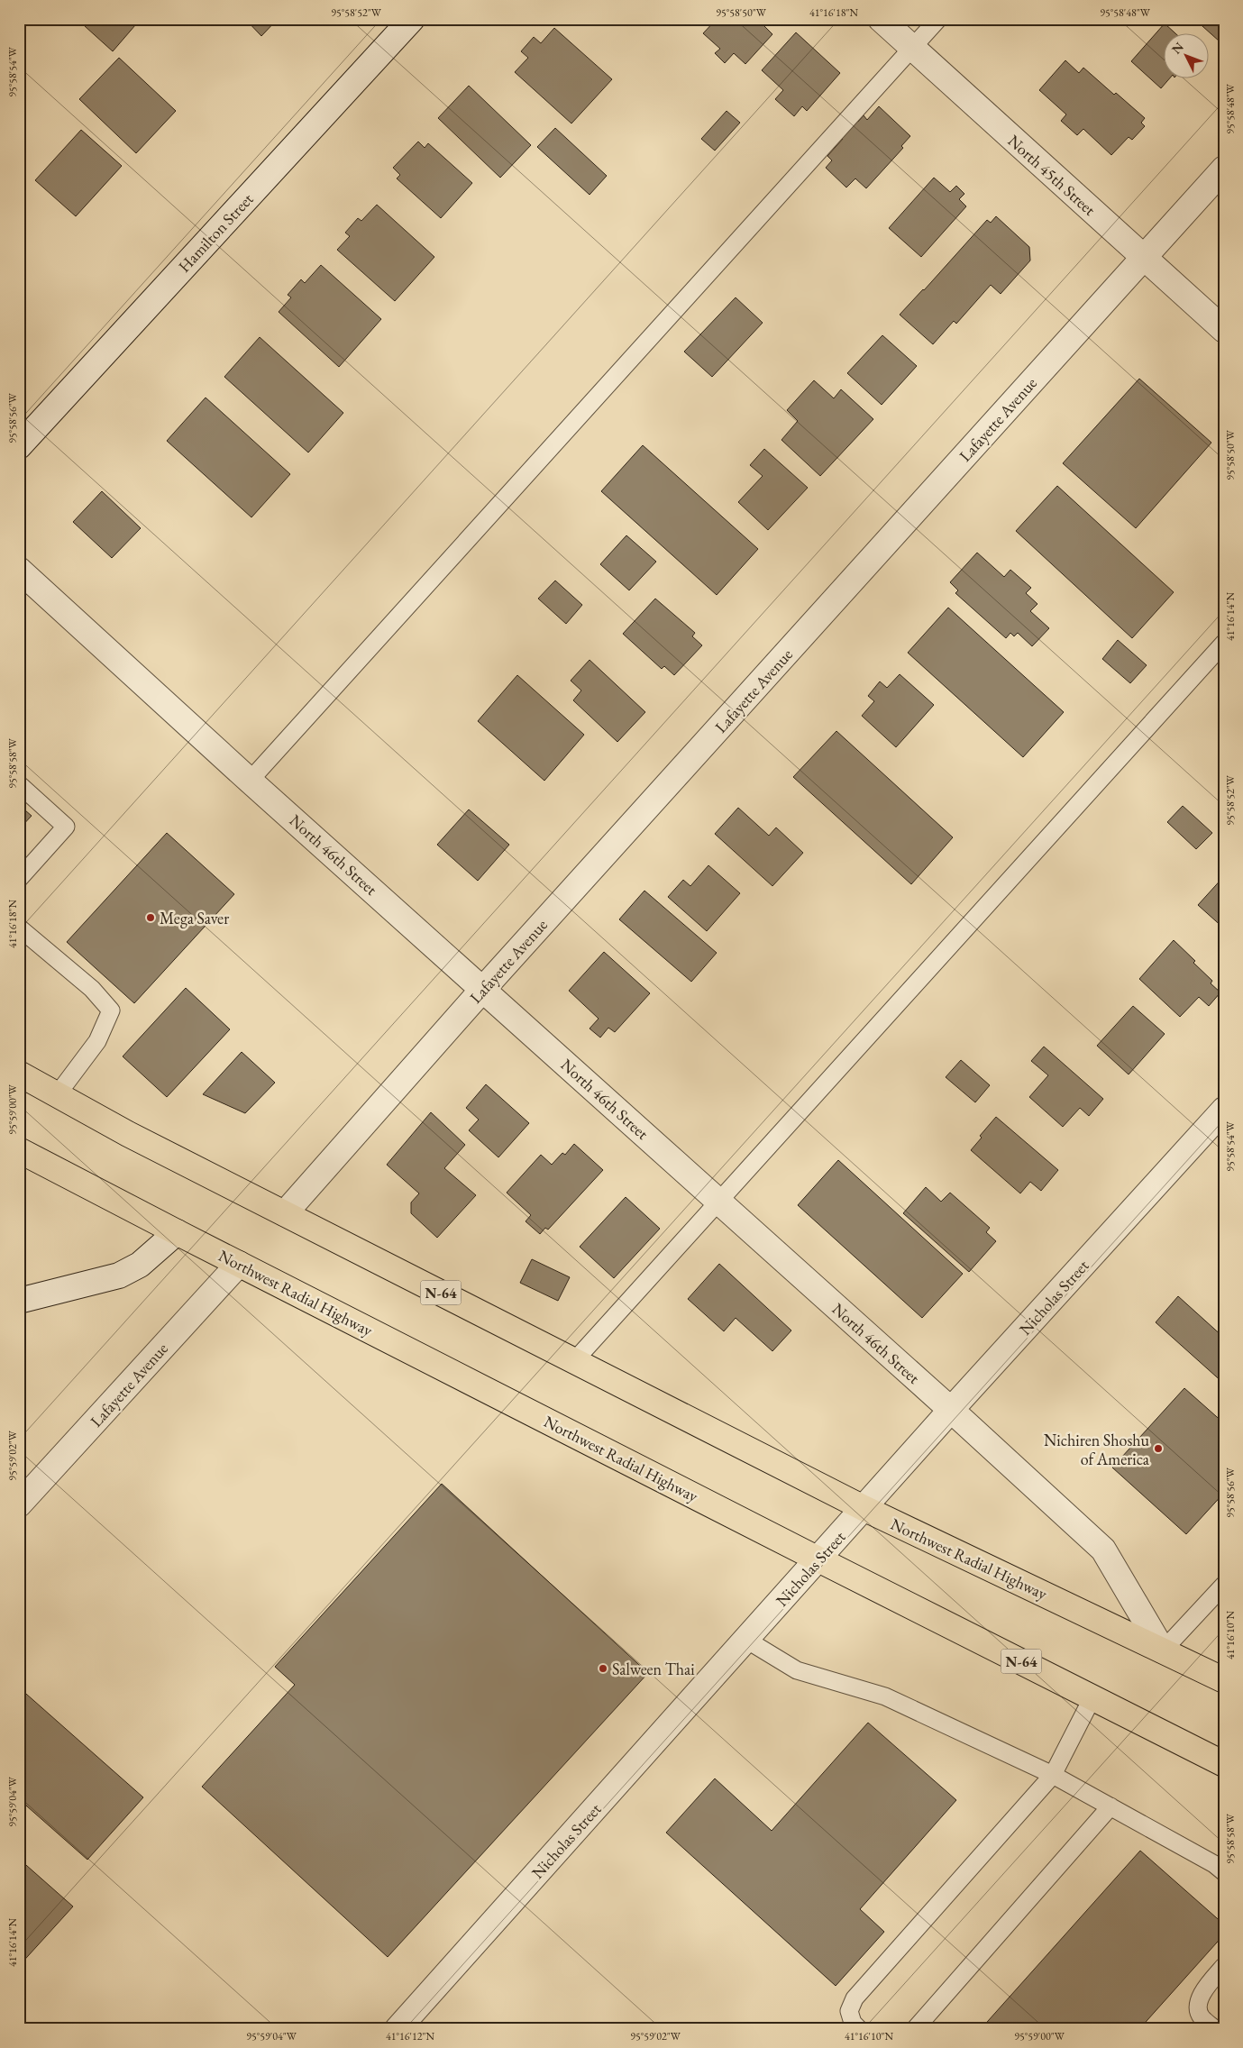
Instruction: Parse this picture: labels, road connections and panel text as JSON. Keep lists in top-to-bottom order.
{
  "streets": {
    "main road": ["Northwest Radial Highway", "N-64"],
    "street": [
      "North 45th Street",
      "Hamilton Street",
      "Lafayette Avenue",
      "North 46th Street",
      "Nicholas Street"
    ]
  },
  "crossings": [
    ["North 45th Street", "Lafayette Avenue"],
    ["Lafayette Avenue", "North 46th Street"],
    ["Lafayette Avenue", "Northwest Radial Highway"],
    ["North 46th Street", "Northwest Radial Highway"],
    ["North 46th Street", "Nicholas Street"],
    ["Northwest Radial Highway", "Nicholas Street"]
  ],
  "places": ["Mega Saver", "Nichiren Shoshu of America", "Salween Thai"],
  "north": "top left",
  "coordinates": [
    "95°58'52\"W",
    "95°58'50\"W",
    "41°16'18\"N",
    "95°58'48\"W",
    "95°58'54\"W",
    "95°58'56\"W",
    "41°16'14\"N",
    "95°58'58\"W",
    "95°59'00\"W",
    "95°59'02\"W",
    "41°16'10\"N",
    "95°59'04\"W",
    "41°16'12\"N"
  ]
}
